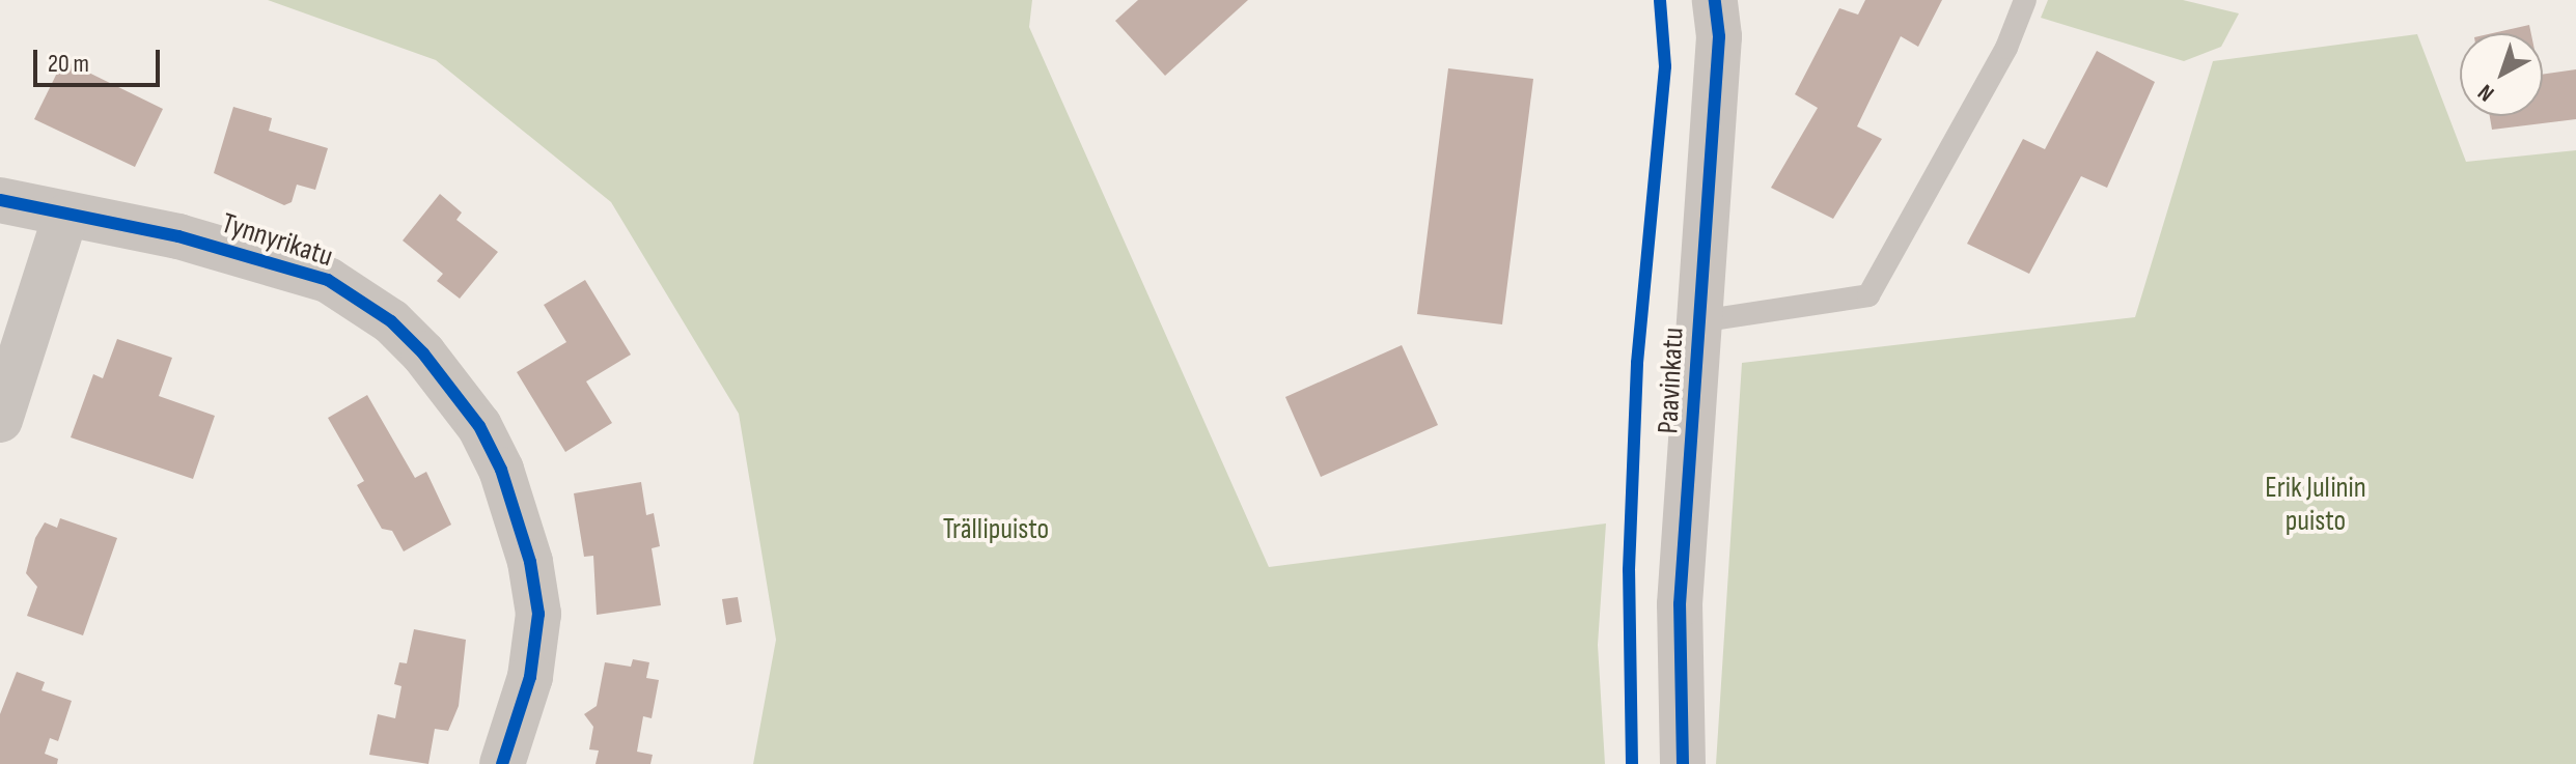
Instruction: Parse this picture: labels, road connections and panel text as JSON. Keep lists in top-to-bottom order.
{
  "streets": {
    "street": ["Tynnyrikatu", "Paavinkatu"]
  },
  "parks": ["Erik Julinin puisto", "Trällipuisto"],
  "scale_bar": "20 m",
  "north": "bottom left"
}
